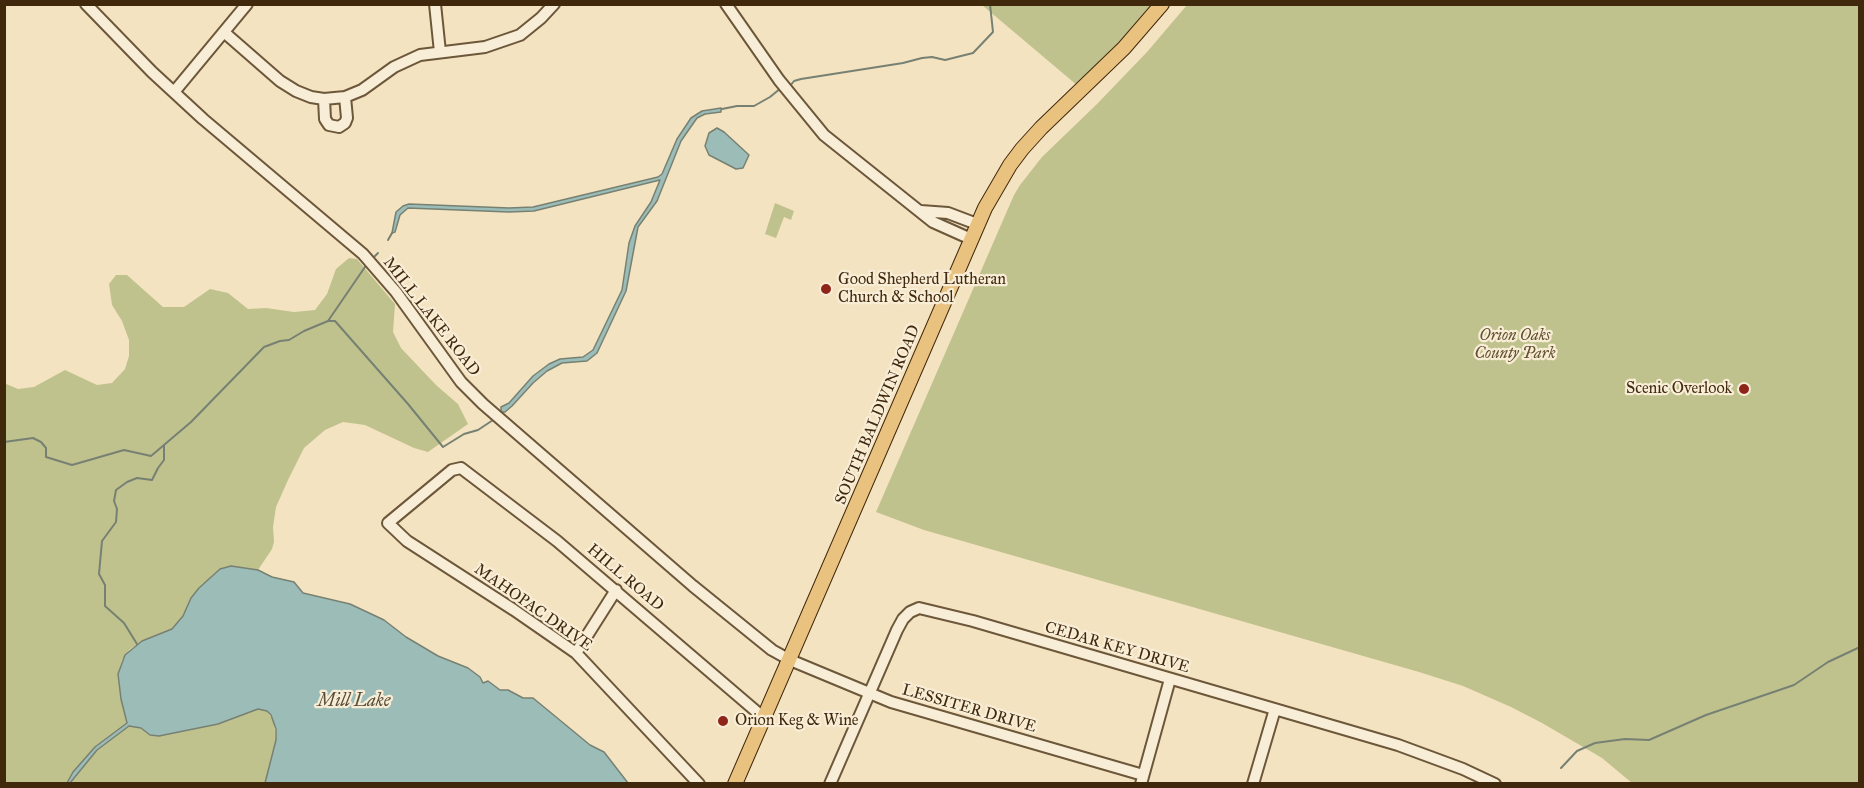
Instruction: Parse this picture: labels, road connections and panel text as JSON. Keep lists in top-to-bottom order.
{
  "streets": {
    "main road": ["SOUTH BALDWIN ROAD"],
    "street": [
      "MILL LAKE ROAD",
      "HILL ROAD",
      "MAHOPAC DRIVE",
      "CEDAR KEY DRIVE",
      "LESSITER DRIVE"
    ]
  },
  "crossings": [
    ["MILL LAKE ROAD", "SOUTH BALDWIN ROAD"],
    ["MILL LAKE ROAD", "LESSITER DRIVE"],
    ["SOUTH BALDWIN ROAD", "HILL ROAD"],
    ["SOUTH BALDWIN ROAD", "LESSITER DRIVE"],
    ["HILL ROAD", "MAHOPAC DRIVE"],
    ["CEDAR KEY DRIVE", "LESSITER DRIVE"]
  ],
  "water": ["Mill Lake"],
  "parks": ["Orion Oaks County Park"],
  "places": ["Good Shepherd Lutheran Church & School", "Scenic Overlook", "Orion Keg & Wine"]
}
